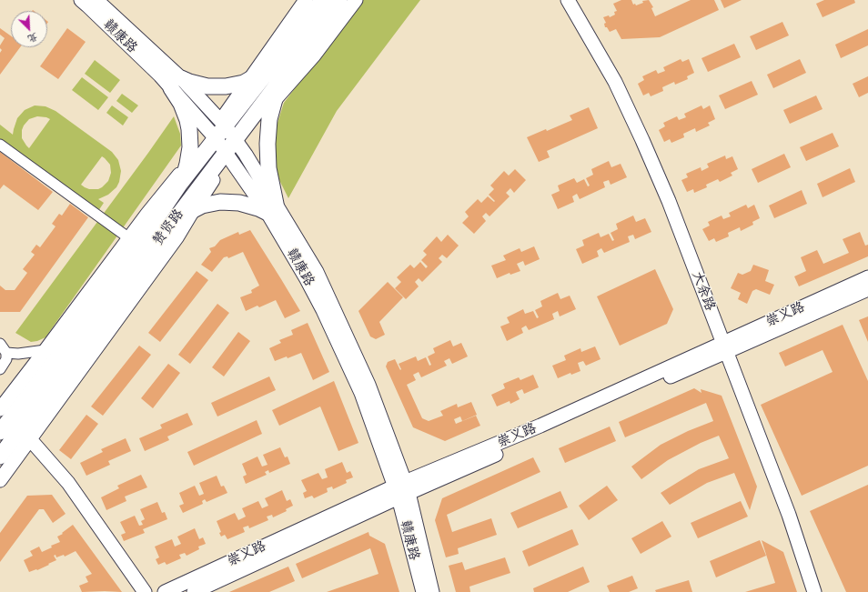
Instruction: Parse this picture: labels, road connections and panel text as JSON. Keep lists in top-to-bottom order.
{
  "streets": {
    "main road": [
      "赣康路",
      "赞贤路",
      "大余路",
      "崇义路"
    ]
  },
  "crossings": [
    ["赣康路", "赞贤路"],
    ["赣康路", "崇义路"],
    ["大余路", "崇义路"]
  ],
  "north": "bottom right"
}
